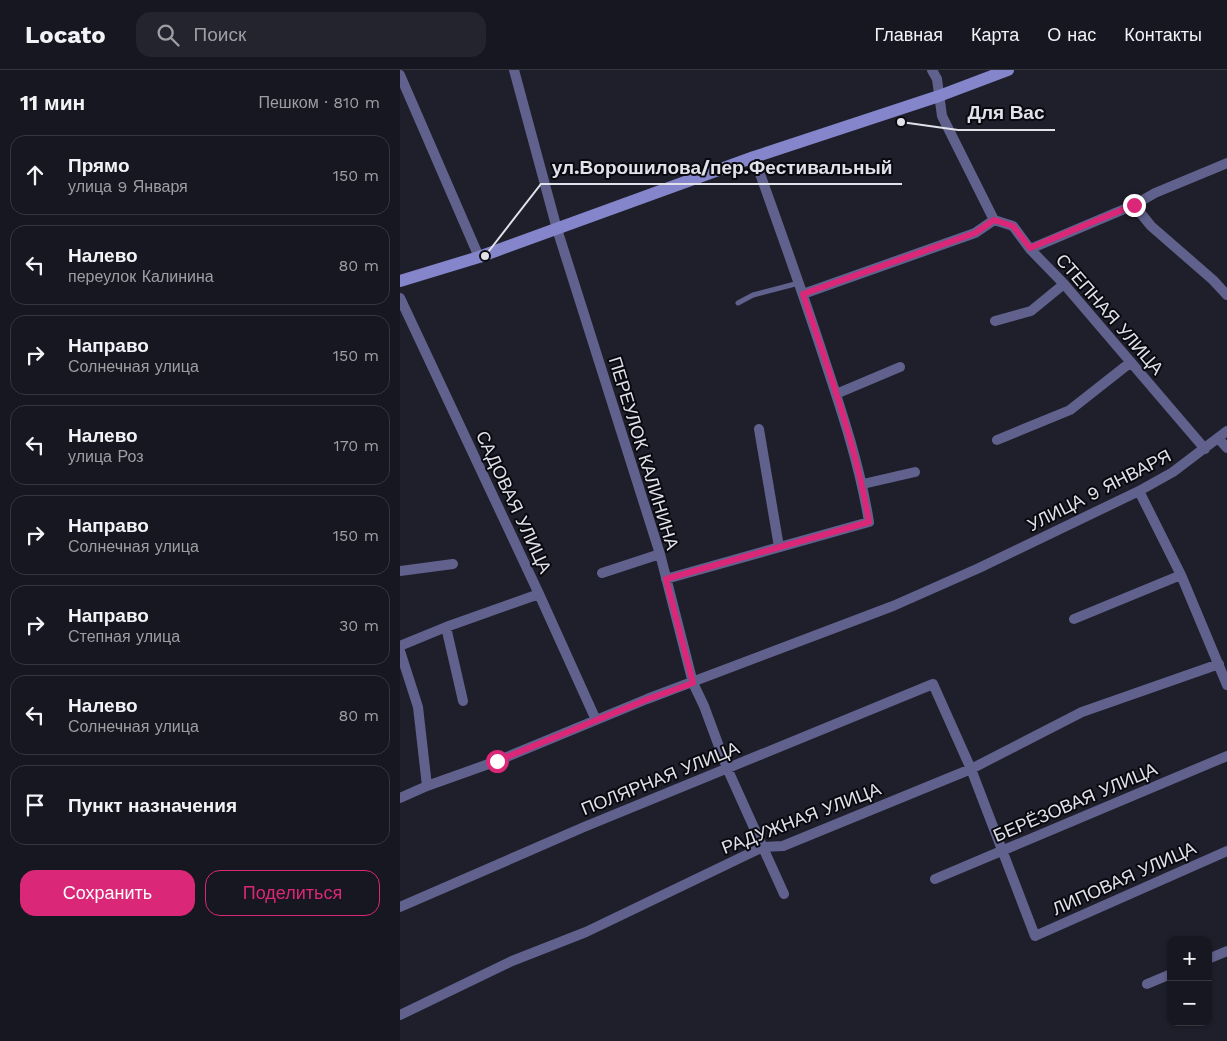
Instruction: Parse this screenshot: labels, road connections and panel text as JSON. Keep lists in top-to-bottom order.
{
  "streets": {
    "street": [
      "СТЕПНАЯ УЛИЦА",
      "ПЕРЕУЛОК КАЛИНИНА",
      "УЛИЦА 9 ЯНВАРЯ",
      "САДОВАЯ УЛИЦА",
      "ПОЛЯРНАЯ УЛИЦА",
      "БЕРЁЗОВАЯ УЛИЦА",
      "РАДУЖНАЯ УЛИЦА",
      "ЛИПОВАЯ УЛИЦА"
    ]
  },
  "crossings": [
    ["СТЕПНАЯ УЛИЦА", "УЛИЦА 9 ЯНВАРЯ"],
    ["ПЕРЕУЛОК КАЛИНИНА", "УЛИЦА 9 ЯНВАРЯ"],
    ["ПЕРЕУЛОК КАЛИНИНА", "ПОЛЯРНАЯ УЛИЦА"],
    ["ПЕРЕУЛОК КАЛИНИНА", "РАДУЖНАЯ УЛИЦА"],
    ["ПОЛЯРНАЯ УЛИЦА", "РАДУЖНАЯ УЛИЦА"],
    ["БЕРЁЗОВАЯ УЛИЦА", "ЛИПОВАЯ УЛИЦА"]
  ],
  "places": ["Для Вас", "ул.Ворошилова/пер.Фестивальный"],
  "page": {
    "header": "Locato",
    "search": "Поиск",
    "nav": [
      "Главная",
      "Карта",
      "О нас",
      "Контакты"
    ],
    "heading": ["11 мин", "Пешком · 810 m"],
    "list": [
      ["Прямо", "улица 9 Января", "150 m"],
      ["Налево", "переулок Калинина", "80 m"],
      ["Направо", "Солнечная улица", "150 m"],
      ["Налево", "улица Роз", "170 m"],
      ["Направо", "Солнечная улица", "150 m"],
      ["Направо", "Степная улица", "30 m"],
      ["Налево", "Солнечная улица", "80 m"],
      "Пункт назначения"
    ],
    "buttons": ["Сохранить", "Поделиться"],
    "map_buttons": ["+", "−"]
  }
}
